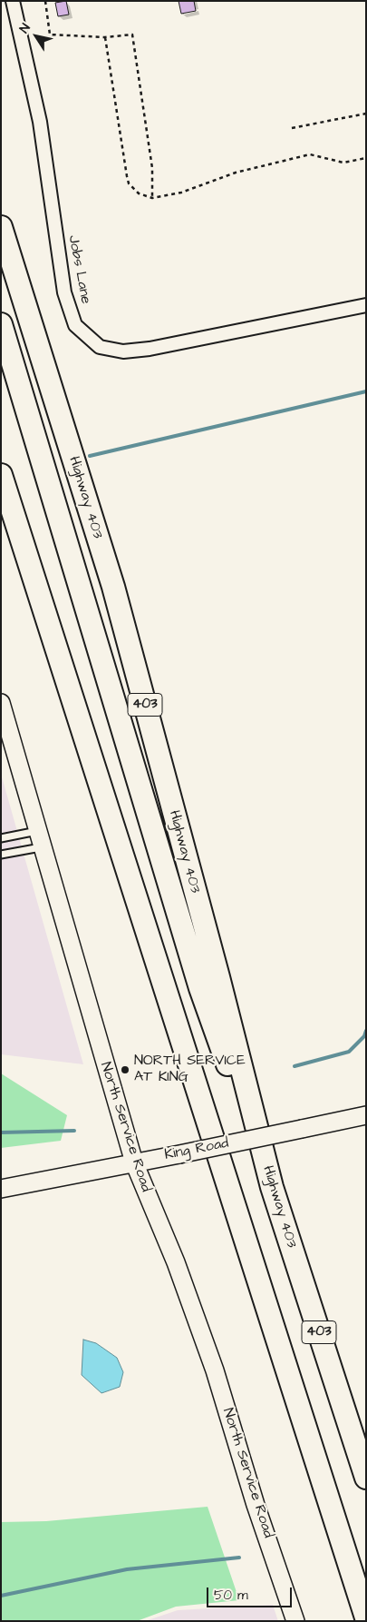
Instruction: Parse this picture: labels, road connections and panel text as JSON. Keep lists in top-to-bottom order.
{
  "streets": {
    "highway": ["Highway 403", "403"],
    "street": ["Jobs Lane", "North Service Road", "King Road"]
  },
  "crossings": [
    ["North Service Road", "King Road"]
  ],
  "places": ["NORTH SERVICE AT KING"],
  "scale_bar": "50 m",
  "north": "top left"
}
